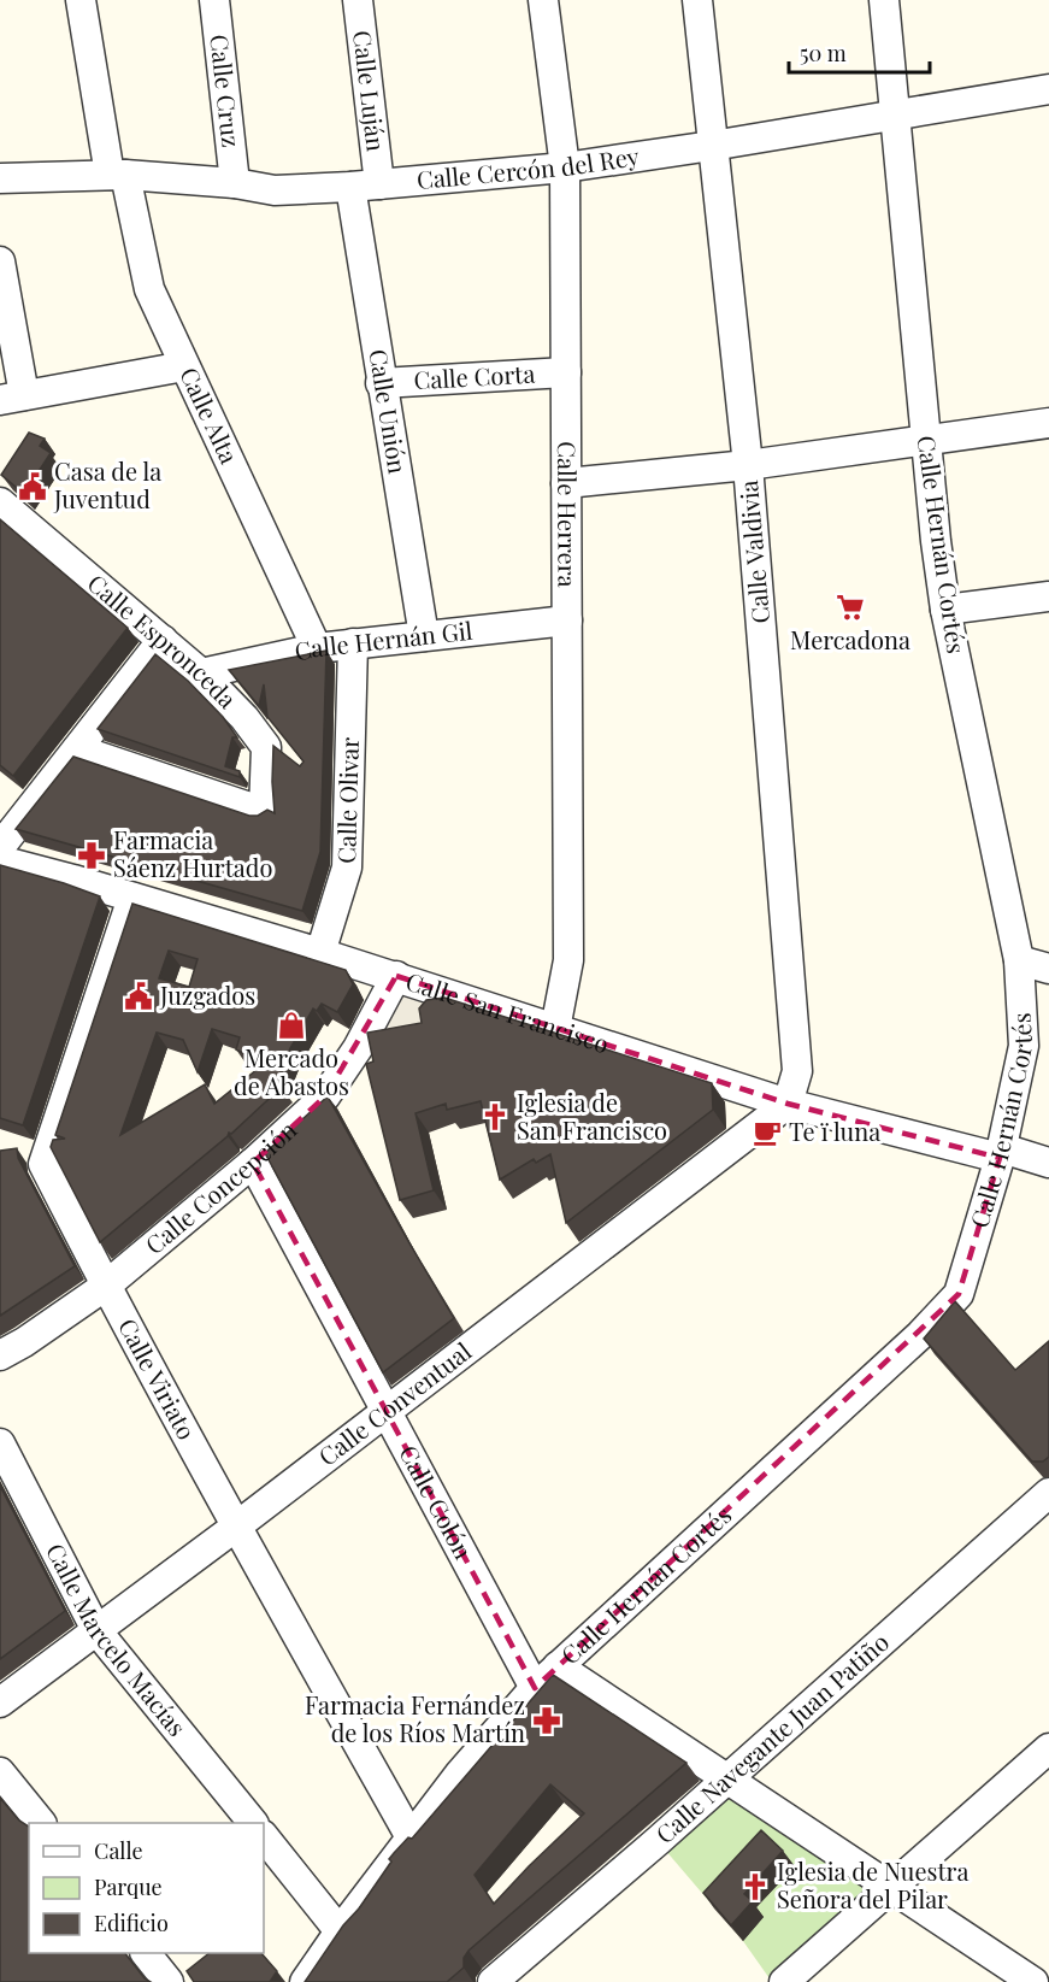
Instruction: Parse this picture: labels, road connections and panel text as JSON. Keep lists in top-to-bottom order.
{
  "streets": {
    "street": [
      "Calle Cruz",
      "Calle Luján",
      "Calle Cercón del Rey",
      "Calle Corta",
      "Calle Unión",
      "Calle Alta",
      "Calle Herrera",
      "Calle Hernán Cortés",
      "Calle Valdivia",
      "Calle Espronceda",
      "Calle Hernán Gil",
      "Calle Olivar",
      "Calle San Francisco",
      "Calle Concepción",
      "Calle Viriato",
      "Calle Conventual",
      "Calle Colón",
      "Calle Marcelo Macías",
      "Calle Navegante Juan Patiño"
    ]
  },
  "crossings": [
    ["Calle Cruz", "Calle Cercón del Rey"],
    ["Calle Luján", "Calle Cercón del Rey"],
    ["Calle Cercón del Rey", "Calle Unión"],
    ["Calle Cercón del Rey", "Calle Alta"],
    ["Calle Cercón del Rey", "Calle Herrera"],
    ["Calle Cercón del Rey", "Calle Hernán Cortés"],
    ["Calle Cercón del Rey", "Calle Valdivia"],
    ["Calle Corta", "Calle Unión"],
    ["Calle Corta", "Calle Herrera"],
    ["Calle Unión", "Calle Hernán Gil"],
    ["Calle Alta", "Calle Hernán Gil"],
    ["Calle Herrera", "Calle Hernán Gil"],
    ["Calle Herrera", "Calle San Francisco"],
    ["Calle Hernán Cortés", "Calle San Francisco"],
    ["Calle Hernán Cortés", "Calle Viriato"],
    ["Calle Hernán Cortés", "Calle Colón"],
    ["Calle Valdivia", "Calle San Francisco"],
    ["Calle Valdivia", "Calle Conventual"],
    ["Calle Espronceda", "Calle Hernán Gil"],
    ["Calle Hernán Gil", "Calle Olivar"],
    ["Calle Olivar", "Calle San Francisco"],
    ["Calle San Francisco", "Calle Concepción"],
    ["Calle San Francisco", "Calle Viriato"],
    ["Calle San Francisco", "Calle Conventual"],
    ["Calle Concepción", "Calle Viriato"],
    ["Calle Concepción", "Calle Colón"],
    ["Calle Viriato", "Calle Conventual"],
    ["Calle Conventual", "Calle Colón"],
    ["Calle Conventual", "Calle Marcelo Macías"]
  ],
  "places": {
    "public building": ["Casa de la Juventud", "Juzgados"],
    "supermarket": ["Mercadona"],
    "pharmacy": ["Farmacia Sáenz Hurtado", "Farmacia Fernández de los Ríos Martín"],
    "shop": ["Mercado de Abastos"],
    "church": ["Iglesia de San Francisco", "Iglesia de Nuestra Señora del Pilar"],
    "cafe": ["Te ï luna"]
  },
  "legend": ["Calle", "Parque", "Edificio"],
  "scale_bar": "50 m"
}
